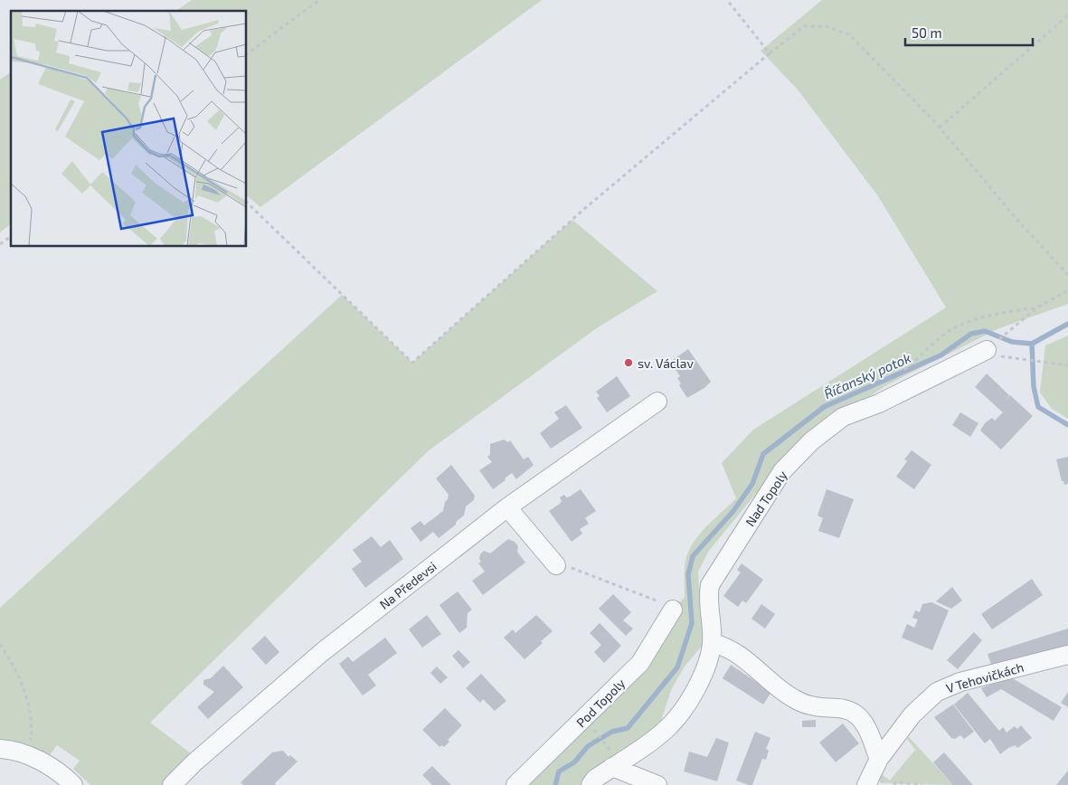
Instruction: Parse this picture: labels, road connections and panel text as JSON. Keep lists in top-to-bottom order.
{
  "streets": {
    "street": [
      "Nad Topoly",
      "Na Předevsi",
      "V Tehovičkách",
      "Pod Topoly"
    ]
  },
  "water": ["Říčanský potok"],
  "places": ["sv. Václav"],
  "scale_bar": "50 m"
}
